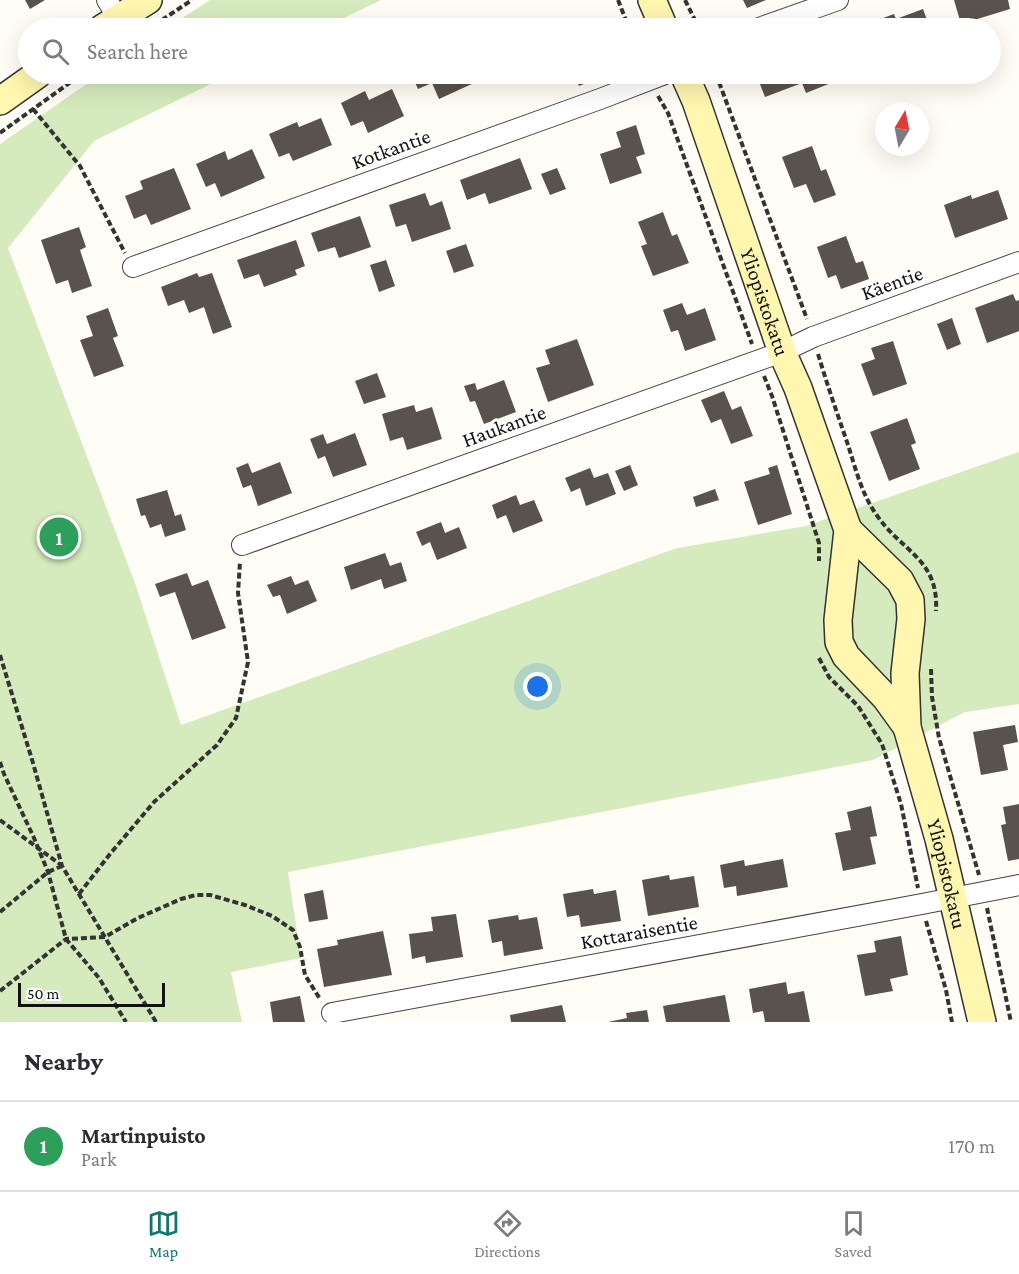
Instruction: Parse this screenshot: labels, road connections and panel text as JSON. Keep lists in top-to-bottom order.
{
  "streets": {
    "street": [
      "Kotkantie",
      "Käentie",
      "Yliopistokatu",
      "Haukantie",
      "Kottaraisentie"
    ]
  },
  "crossings": [
    ["Käentie", "Yliopistokatu"],
    ["Käentie", "Haukantie"],
    ["Yliopistokatu", "Haukantie"],
    ["Yliopistokatu", "Kottaraisentie"]
  ],
  "scale_bar": "50 m",
  "north": "top",
  "page": {
    "search": "Search here",
    "pins": "1",
    "scale": "50 m",
    "heading": "Nearby",
    "list": [
      {
        "mark": "1",
        "name": "Martinpuisto",
        "note": "Park",
        "value": "170 m"
      }
    ],
    "nav": ["Map", "Directions", "Saved"]
  }
}
